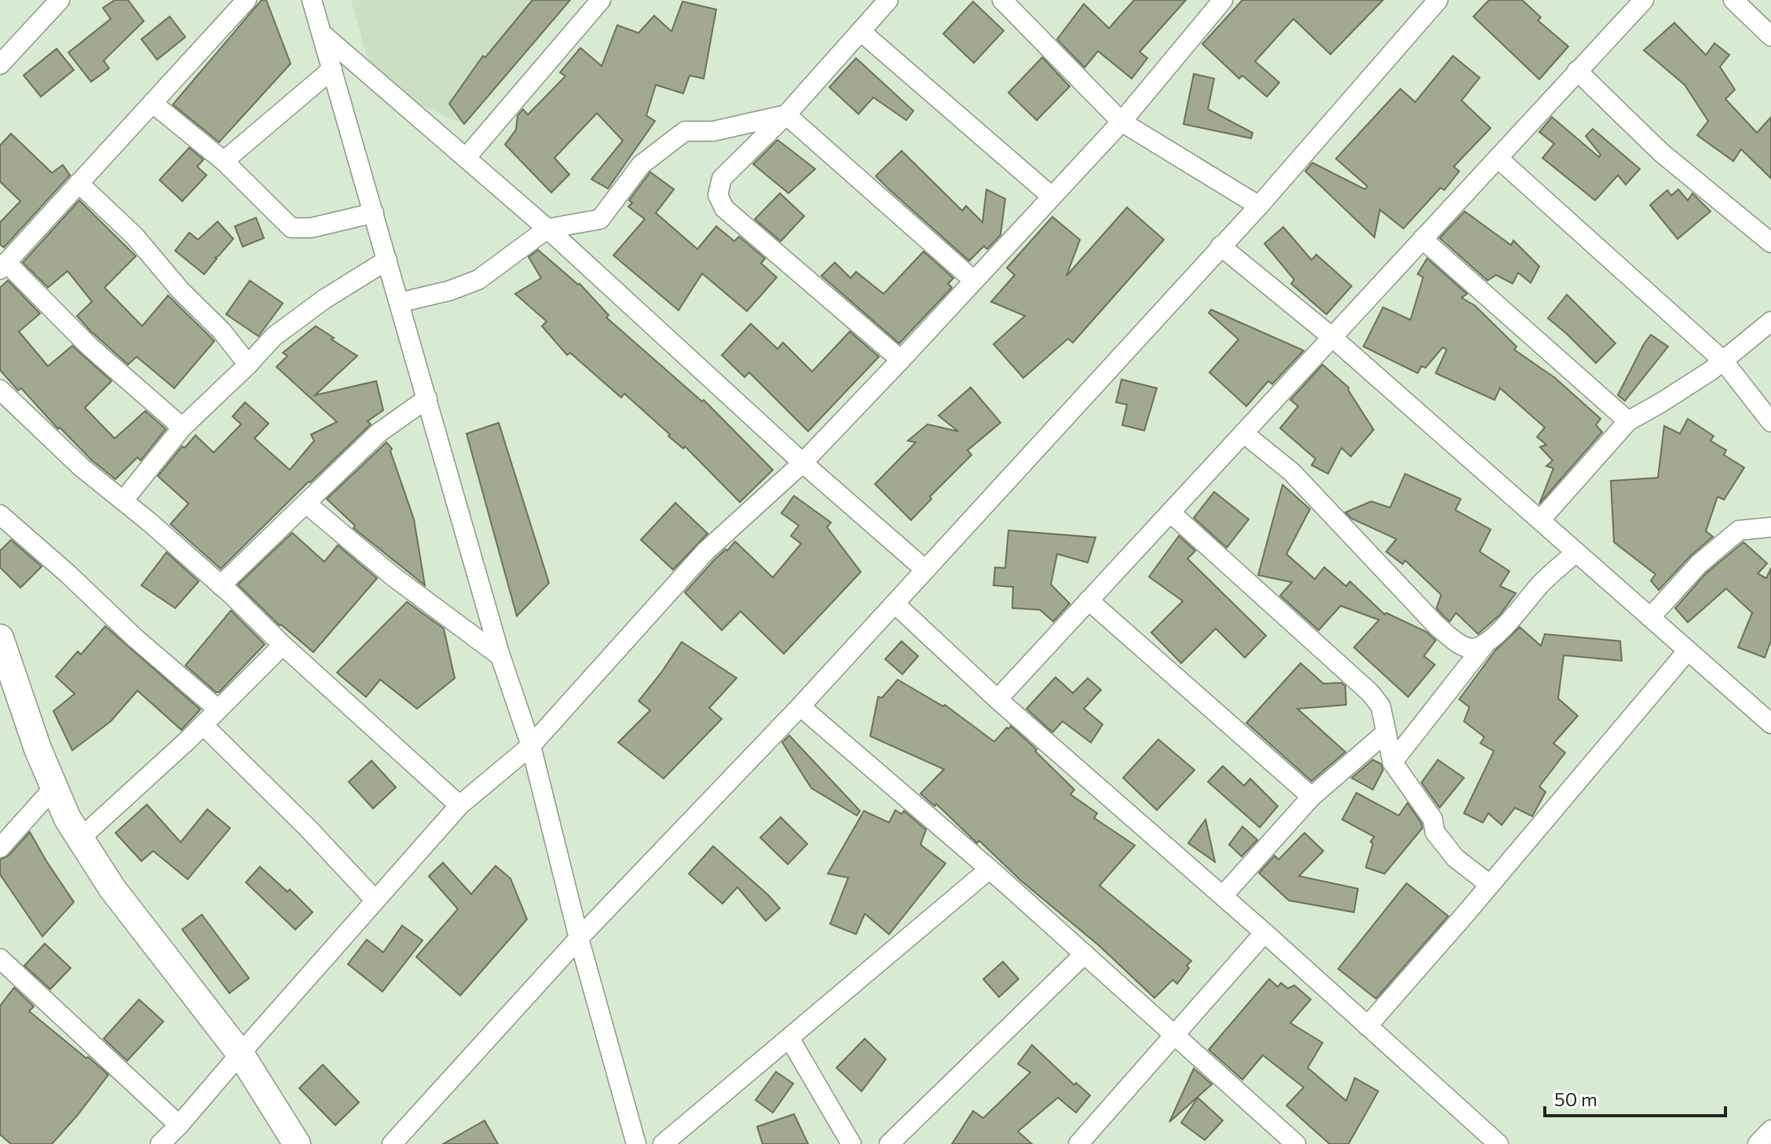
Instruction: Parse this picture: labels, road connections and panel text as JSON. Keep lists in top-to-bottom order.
{
  "scale_bar": "50 m"
}
